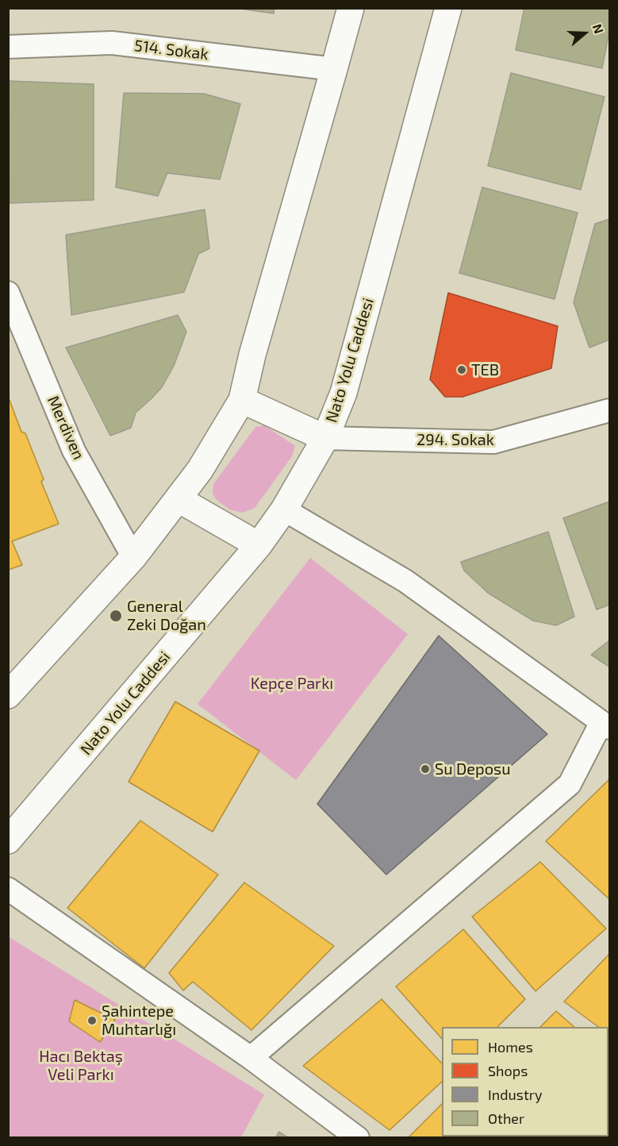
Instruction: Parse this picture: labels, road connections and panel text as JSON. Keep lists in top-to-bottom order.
{
  "streets": {
    "main road": ["Nato Yolu Caddesi"],
    "street": ["514. Sokak", "Merdiven", "294. Sokak"]
  },
  "crossings": [
    ["Nato Yolu Caddesi", "294. Sokak"]
  ],
  "parks": ["Kepçe Parkı", "Hacı Bektaş Veli Parkı"],
  "places": [
    "TEB",
    "General Zeki Doğan",
    "Su Deposu",
    "Şahintepe Muhtarlığı"
  ],
  "legend": [
    "Homes",
    "Shops",
    "Industry",
    "Other"
  ],
  "north": "right"
}
